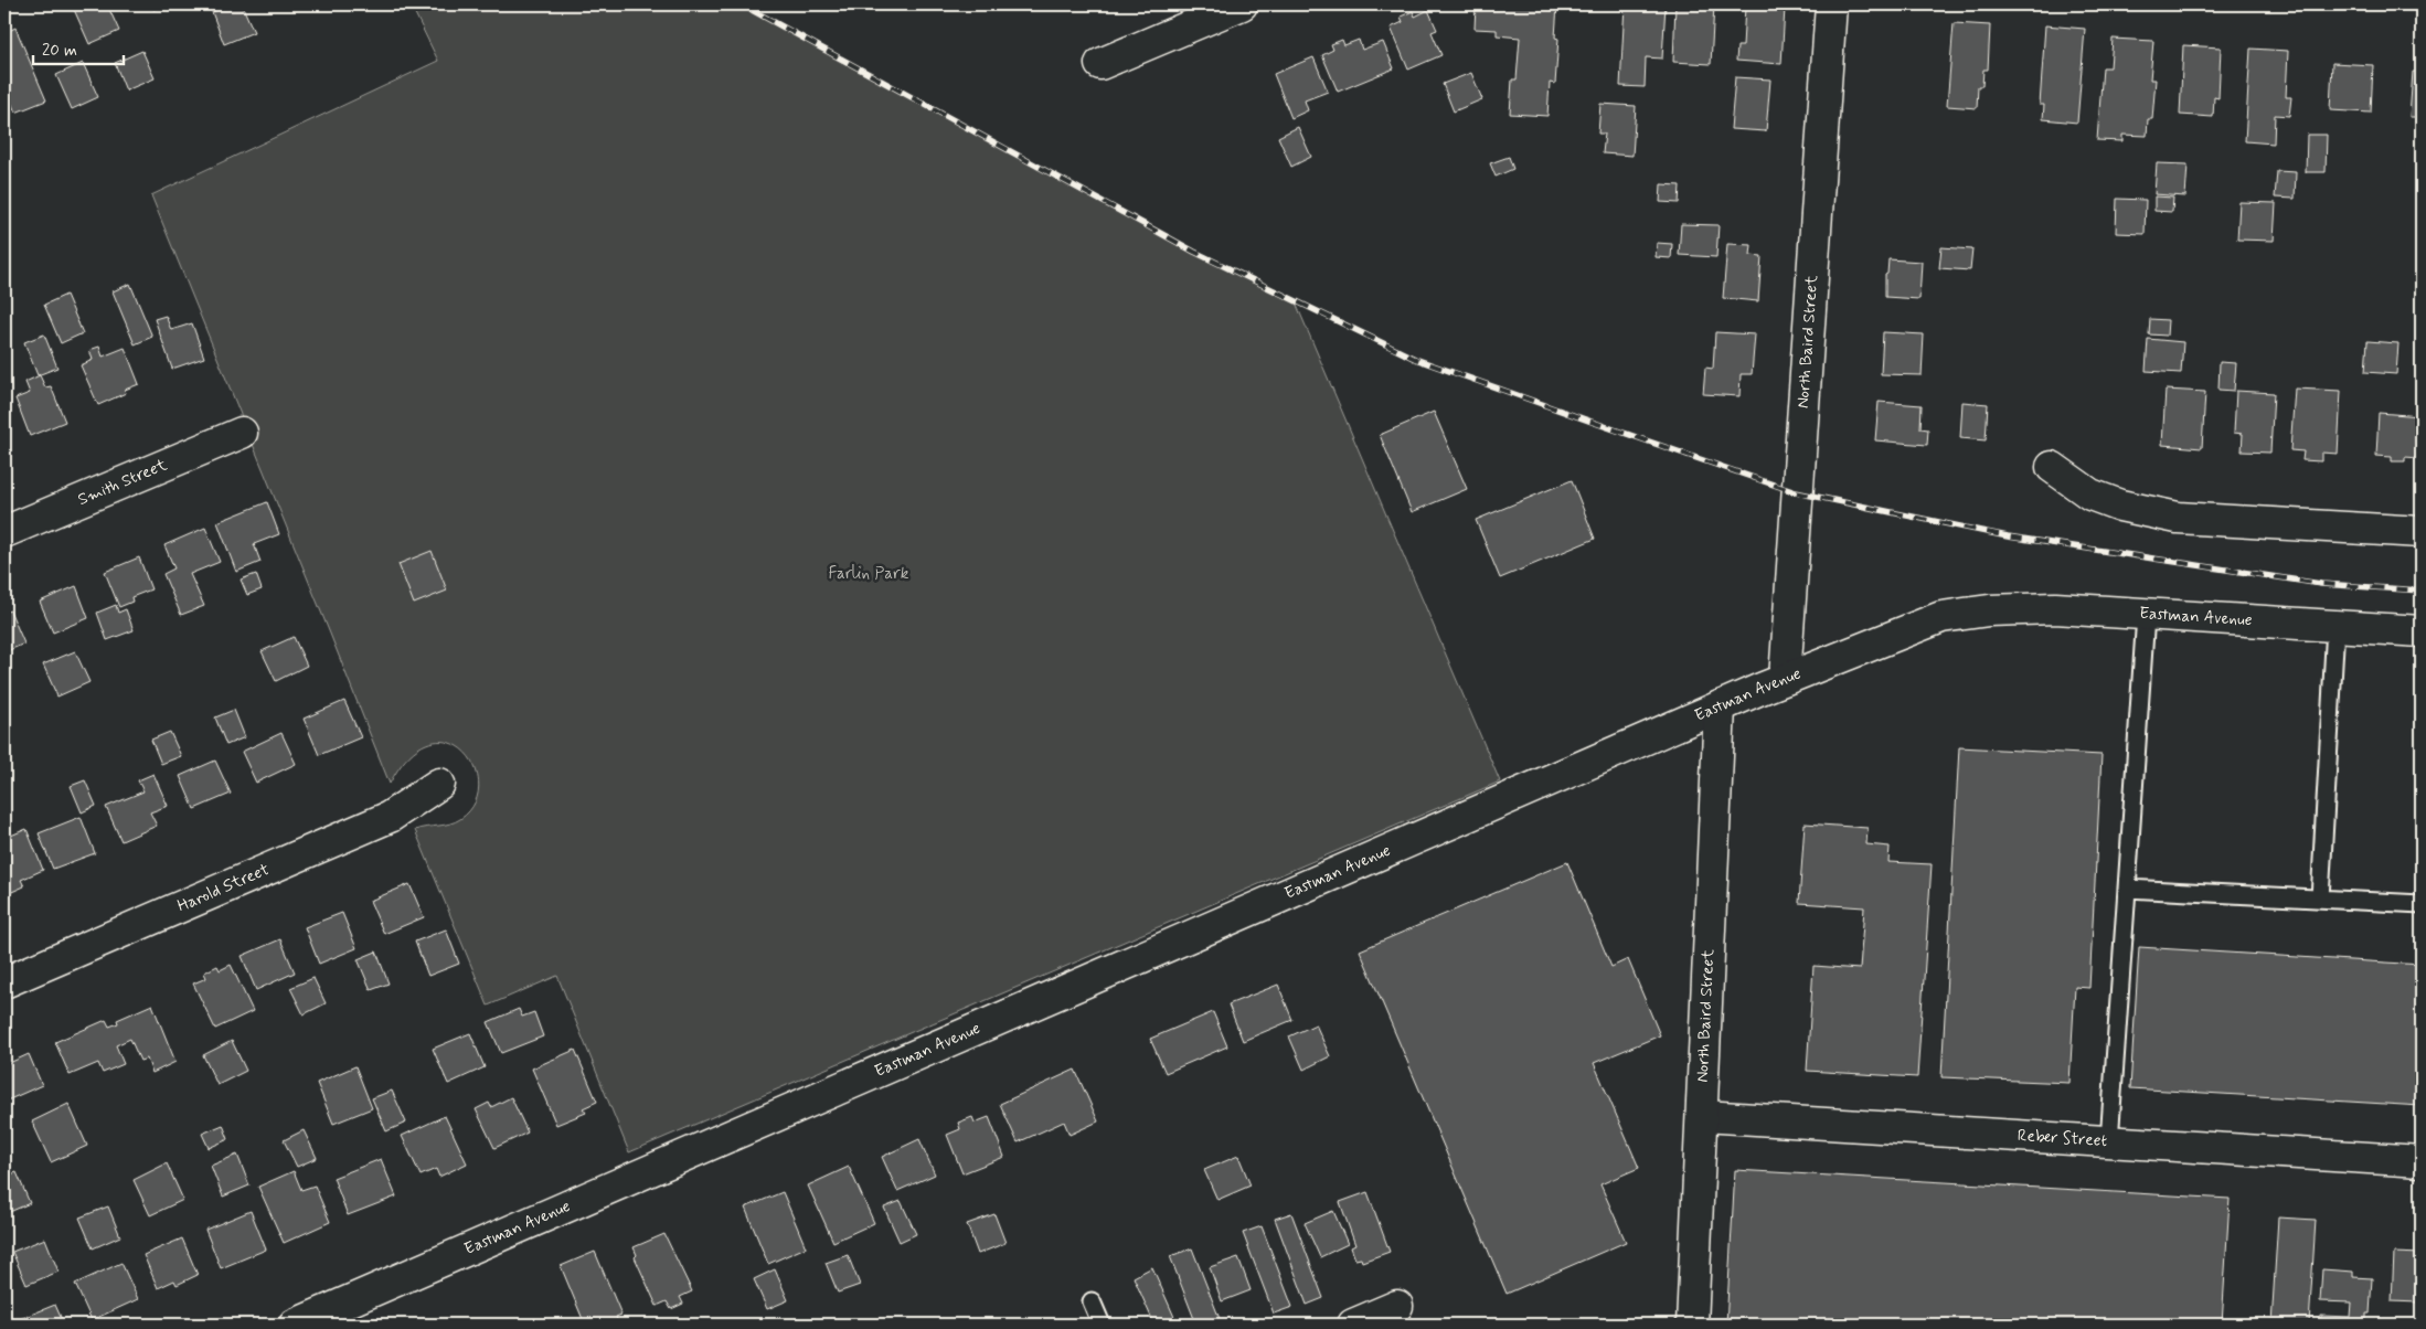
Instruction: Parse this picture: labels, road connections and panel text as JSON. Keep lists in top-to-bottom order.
{
  "streets": {
    "street": [
      "North Baird Street",
      "Smith Street",
      "Eastman Avenue",
      "Harold Street",
      "Reber Street"
    ]
  },
  "crossings": [
    ["North Baird Street", "Eastman Avenue"],
    ["North Baird Street", "Reber Street"]
  ],
  "parks": ["Farlin Park"],
  "scale_bar": "20 m"
}
